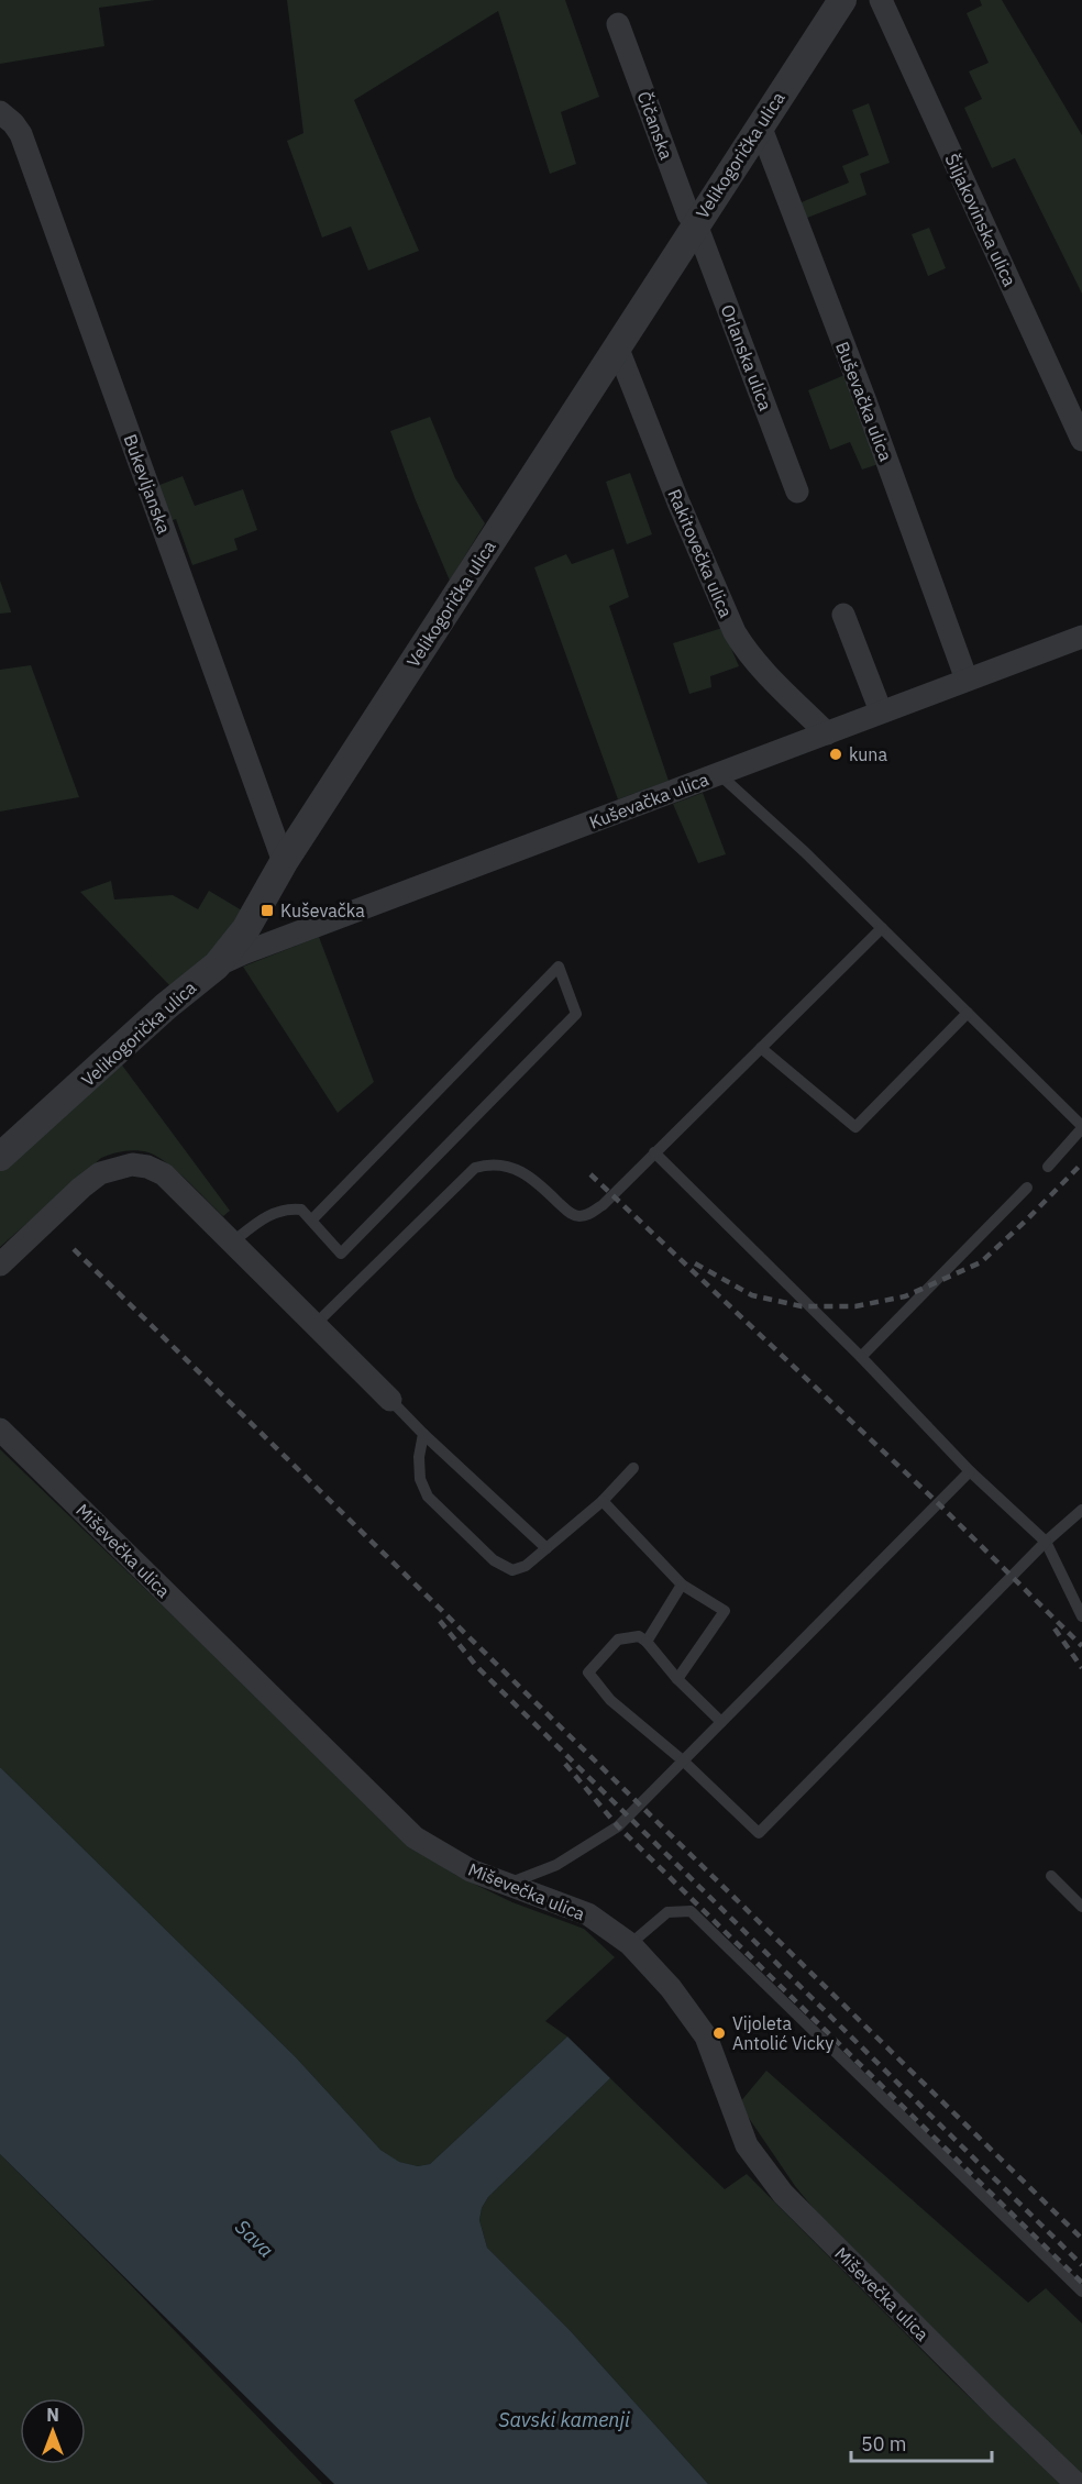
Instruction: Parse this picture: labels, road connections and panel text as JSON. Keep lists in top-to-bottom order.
{
  "streets": {
    "street": [
      "Čičanska",
      "Velikogorička ulica",
      "Šiljakovinska ulica",
      "Orlanska ulica",
      "Buševačka ulica",
      "Bukevljanska",
      "Rakitovečka ulica",
      "Kuševačka ulica",
      "Miševečka ulica"
    ]
  },
  "crossings": [
    ["Čičanska", "Velikogorička ulica"],
    ["Čičanska", "Orlanska ulica"],
    ["Velikogorička ulica", "Orlanska ulica"],
    ["Velikogorička ulica", "Buševačka ulica"],
    ["Velikogorička ulica", "Bukevljanska"],
    ["Velikogorička ulica", "Rakitovečka ulica"],
    ["Velikogorička ulica", "Kuševačka ulica"],
    ["Buševačka ulica", "Kuševačka ulica"],
    ["Rakitovečka ulica", "Kuševačka ulica"]
  ],
  "water": ["Sava", "Savski kamenji"],
  "places": {
    "other": ["kuna", "Vijoleta Antolić Vicky"],
    "transit": ["Kuševačka"]
  },
  "scale_bar": "50 m",
  "north": "top"
}
